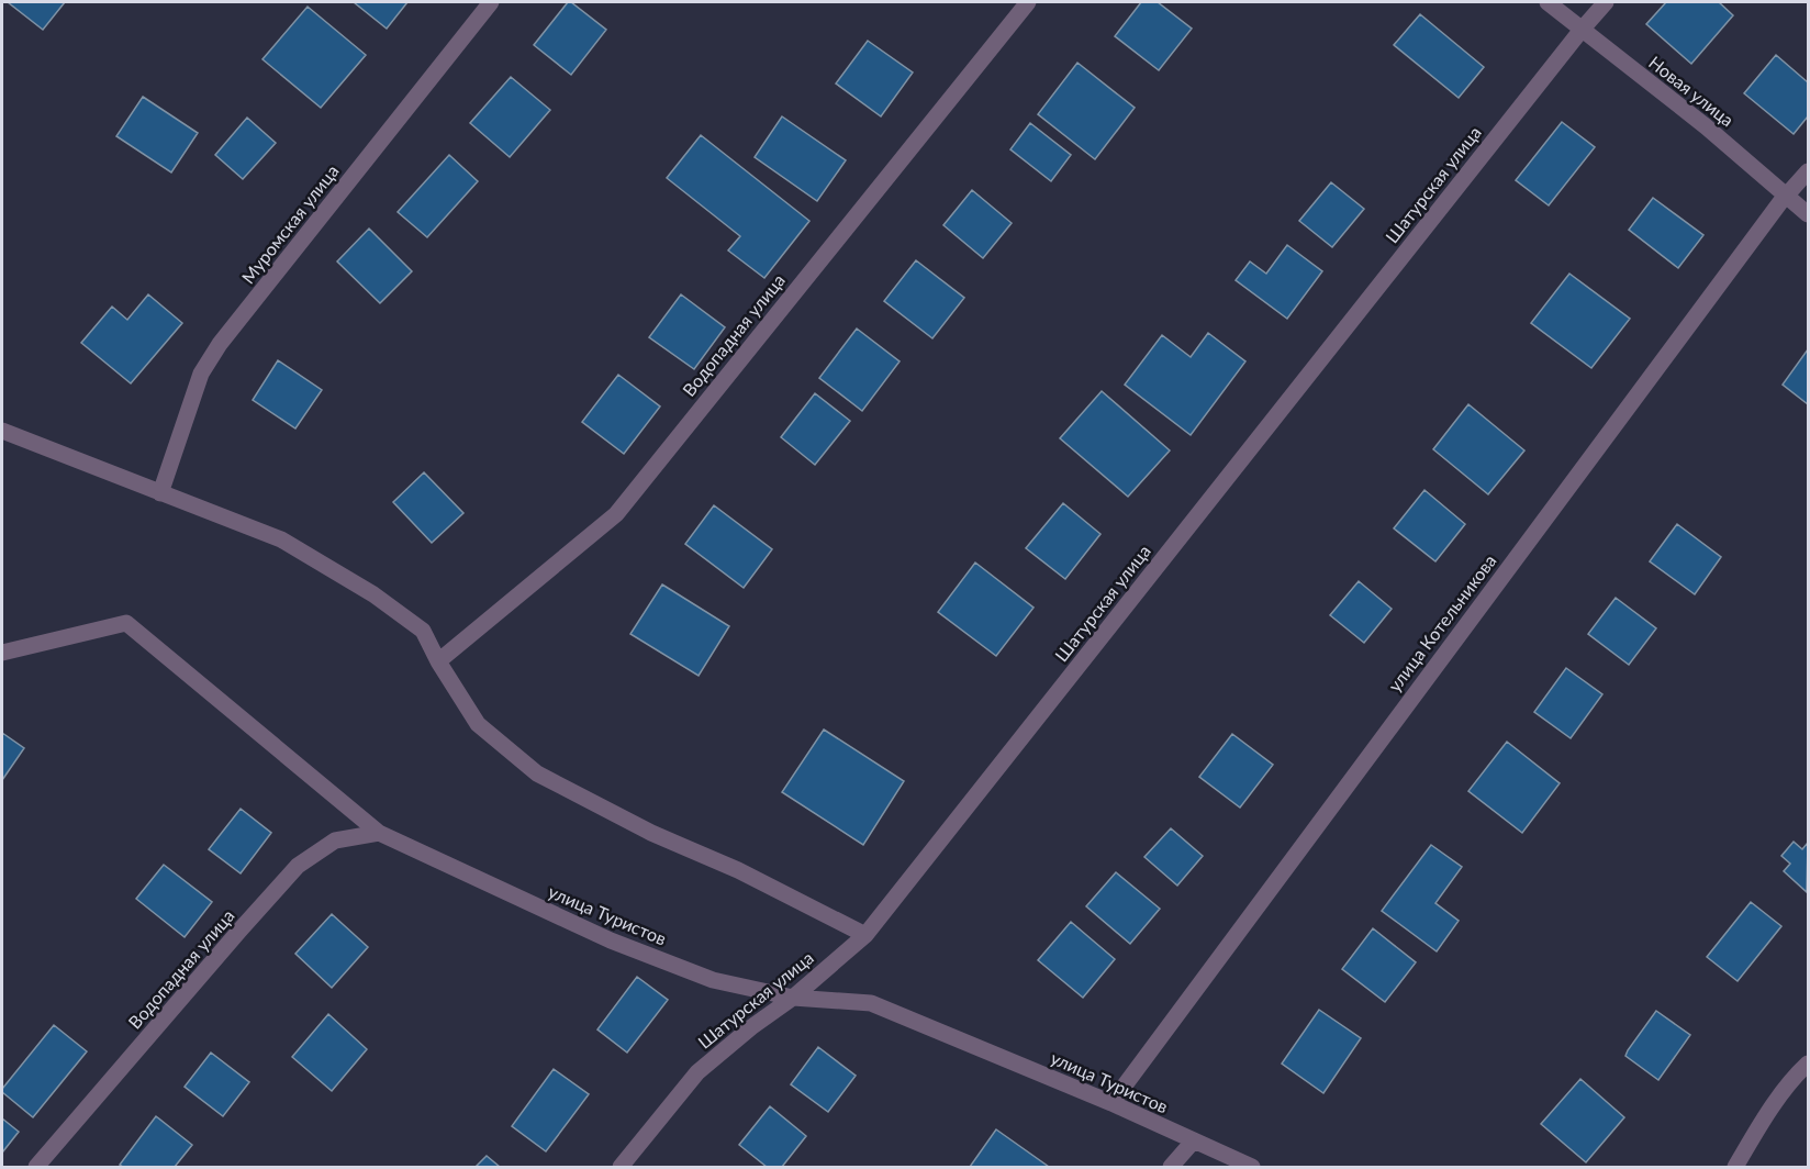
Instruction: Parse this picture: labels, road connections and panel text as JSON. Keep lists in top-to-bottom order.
{
  "streets": {
    "street": [
      "Новая улица",
      "Шатурская улица",
      "Муромская улица",
      "Водопадная улица",
      "улица Котельникова",
      "улица Туристов"
    ]
  },
  "crossings": [
    ["Новая улица", "Шатурская улица"],
    ["Новая улица", "улица Котельникова"],
    ["Шатурская улица", "улица Туристов"],
    ["Водопадная улица", "улица Туристов"],
    ["улица Котельникова", "улица Туристов"]
  ]
}
